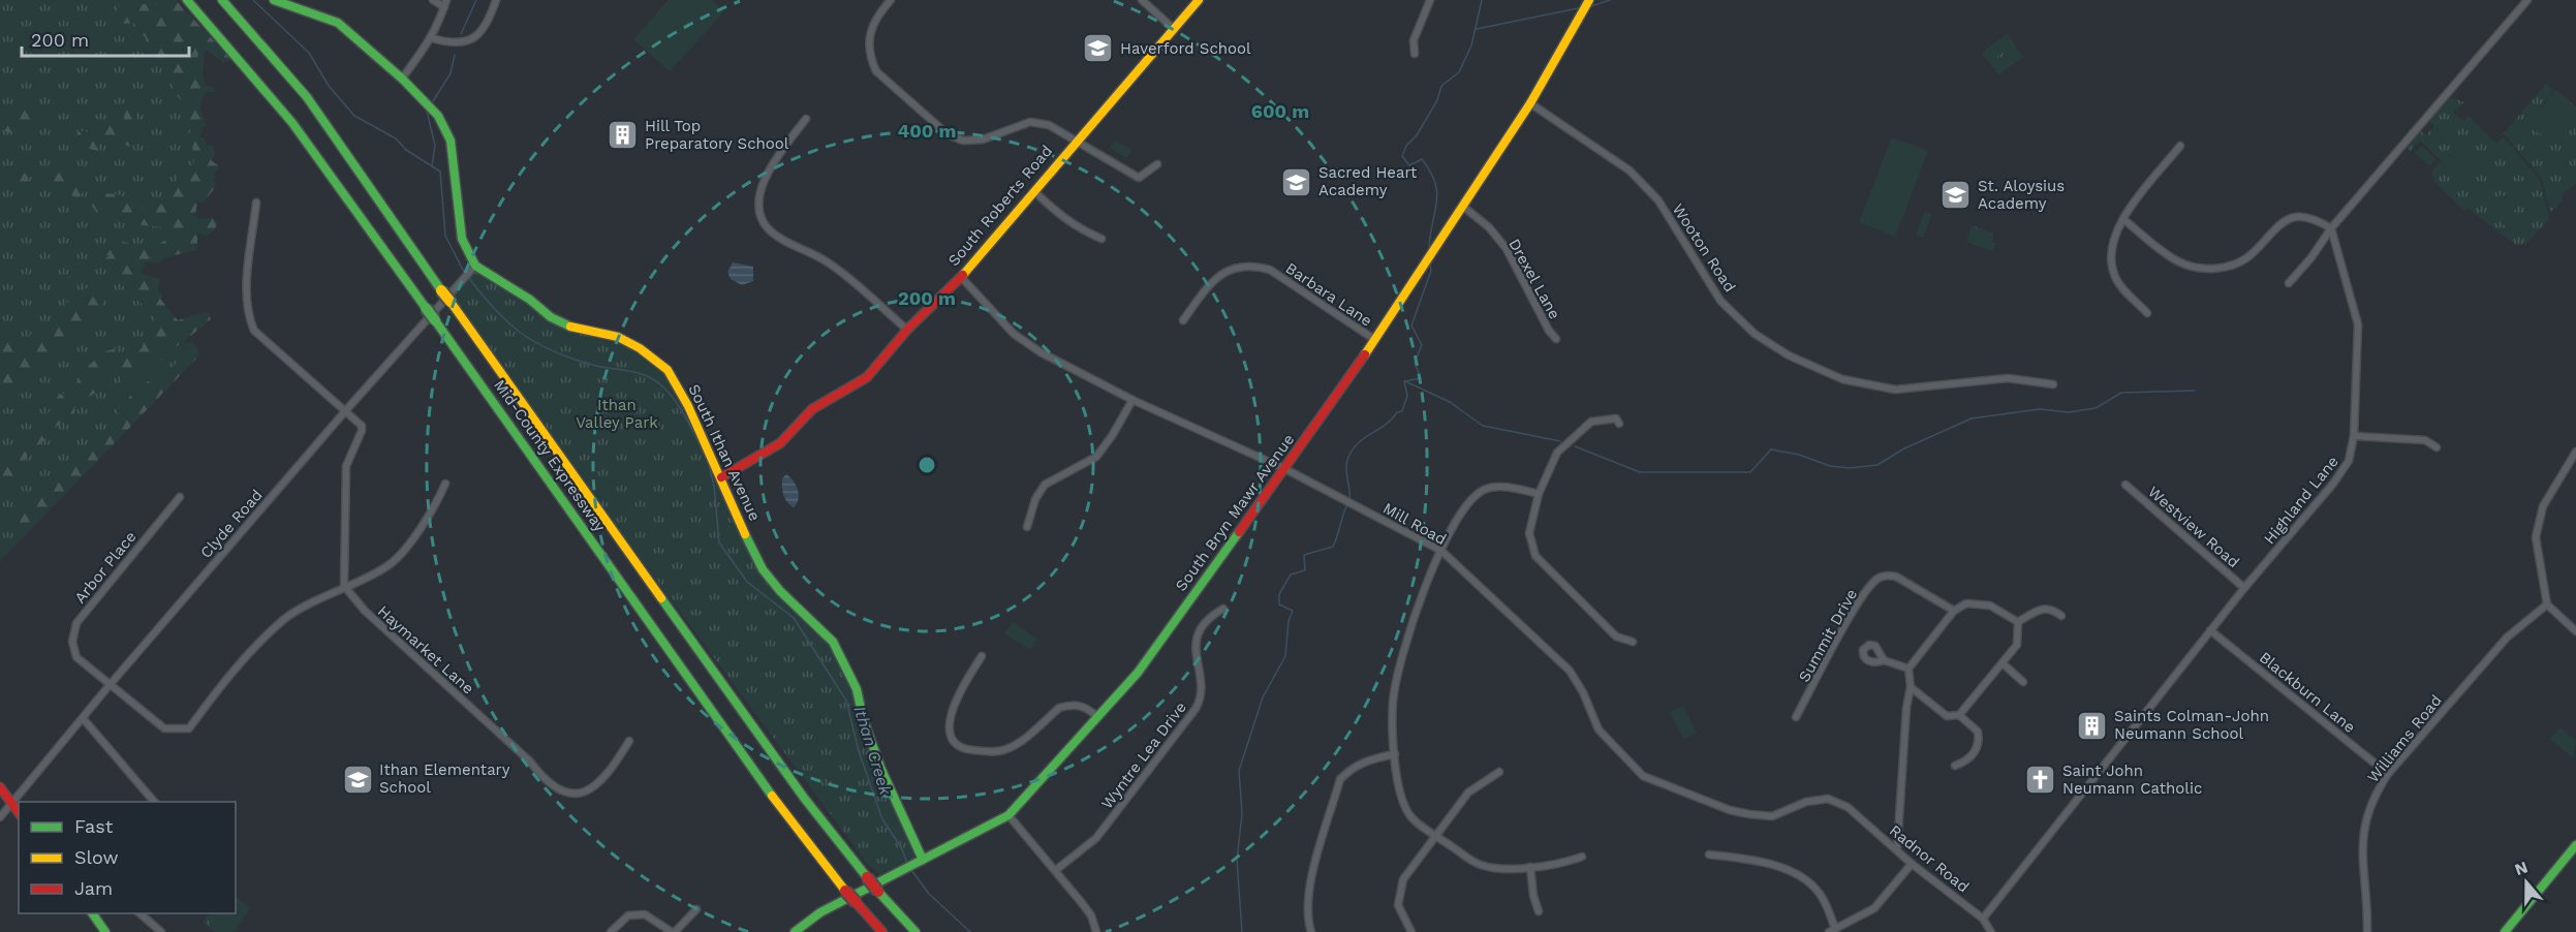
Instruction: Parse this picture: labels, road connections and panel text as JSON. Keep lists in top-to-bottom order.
{
  "streets": {
    "main road": [
      "South Roberts Road",
      "South Ithan Avenue",
      "Mid-County Expressway",
      "South Bryn Mawr Avenue"
    ],
    "street": [
      "Wooton Road",
      "Drexel Lane",
      "Barbara Lane",
      "Highland Lane",
      "Clyde Road",
      "Mill Road",
      "Westview Road",
      "Arbor Place",
      "Summit Drive",
      "Haymarket Lane",
      "Blackburn Lane",
      "Williams Road",
      "Wyntre Lea Drive",
      "Radnor Road"
    ]
  },
  "crossings": [
    ["South Roberts Road", "South Ithan Avenue"],
    ["South Roberts Road", "Mill Road"],
    ["Wooton Road", "South Bryn Mawr Avenue"],
    ["Drexel Lane", "South Bryn Mawr Avenue"],
    ["Barbara Lane", "South Bryn Mawr Avenue"],
    ["South Ithan Avenue", "South Bryn Mawr Avenue"],
    ["South Ithan Avenue", "Clyde Road"],
    ["Highland Lane", "Westview Road"],
    ["Highland Lane", "Blackburn Lane"],
    ["Highland Lane", "Radnor Road"],
    ["South Bryn Mawr Avenue", "Mill Road"],
    ["Clyde Road", "Arbor Place"],
    ["Mill Road", "Radnor Road"],
    ["Arbor Place", "Haymarket Lane"],
    ["Blackburn Lane", "Williams Road"]
  ],
  "water": ["Ithan Creek"],
  "parks": ["Ithan Valley Park"],
  "places": {
    "school or university": [
      "Haverford School",
      "Sacred Heart Academy",
      "St. Aloysius Academy",
      "Ithan Elementary School"
    ],
    "building": ["Hill Top Preparatory School", "Saints Colman-John Neumann School"],
    "church": ["Saint John Neumann Catholic"]
  },
  "legend": ["Fast", "Slow", "Jam"],
  "scale_bar": "200 m",
  "north": "top",
  "rings": ["600 m", "400 m", "200 m"]
}
